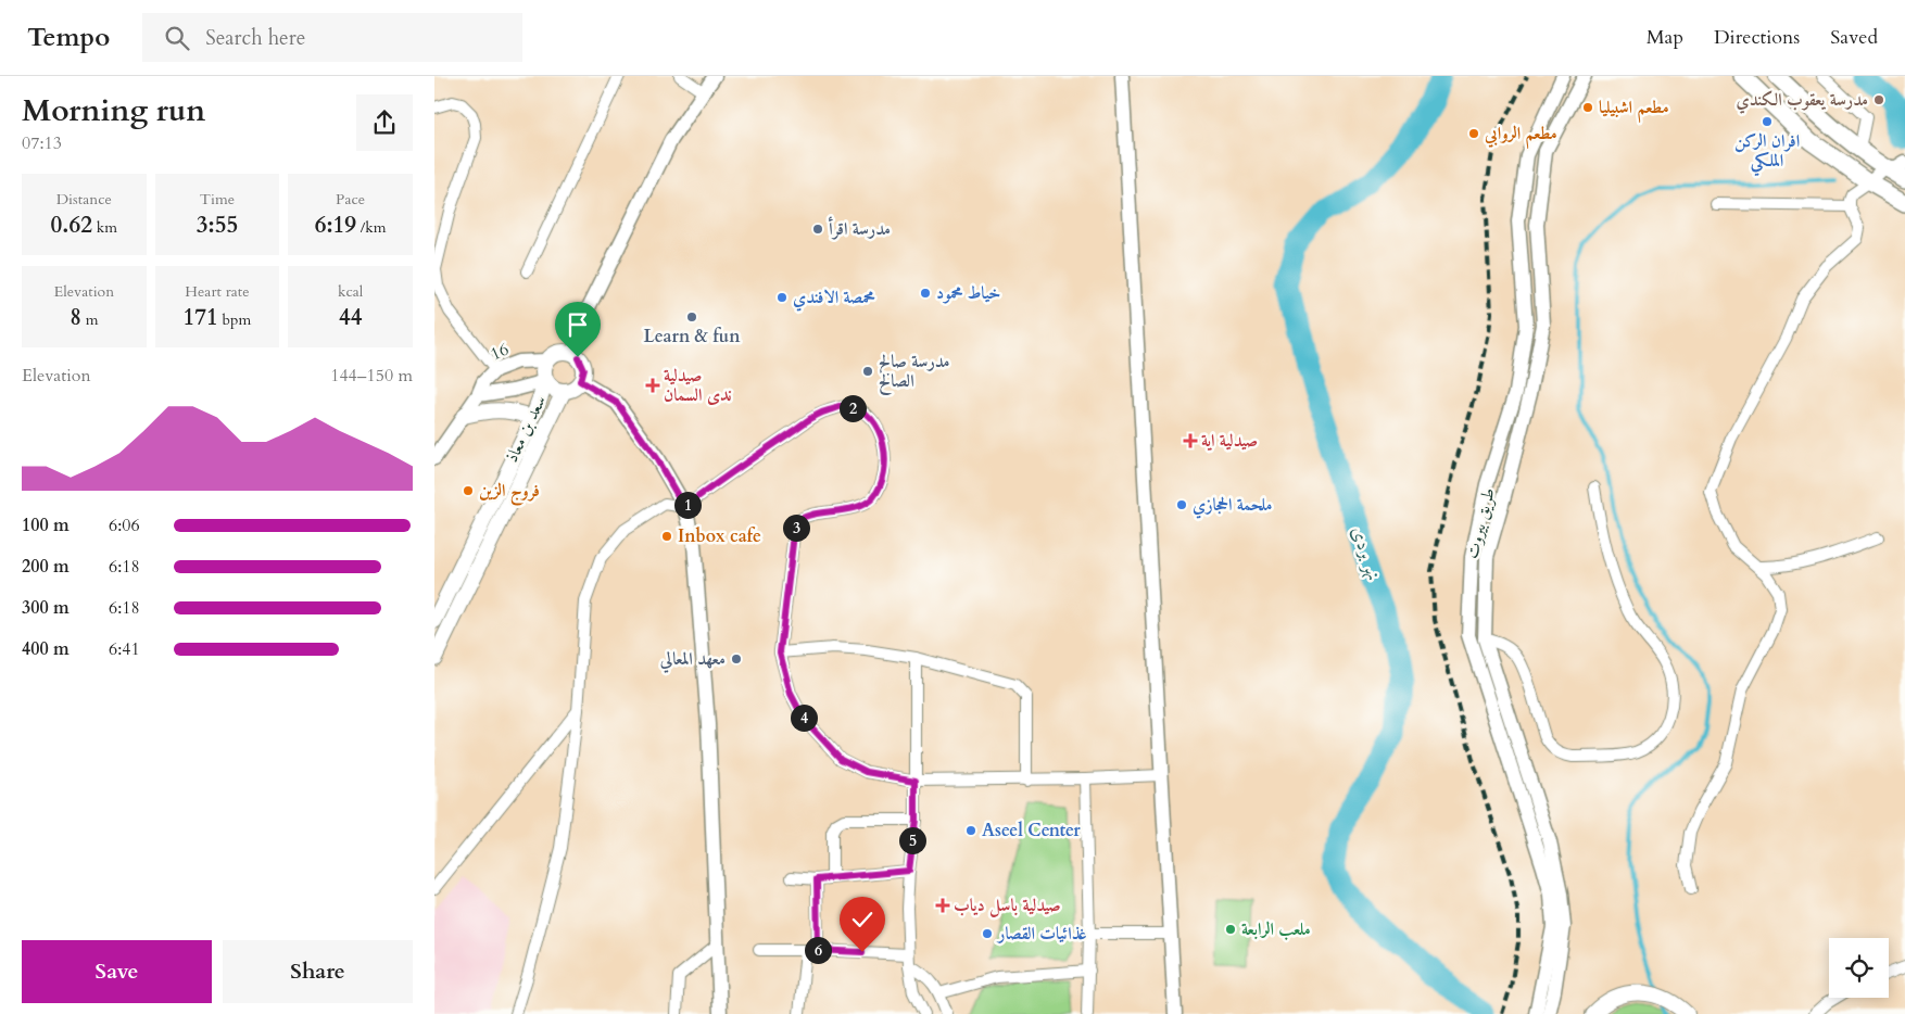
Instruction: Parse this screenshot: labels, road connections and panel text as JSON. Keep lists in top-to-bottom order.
{
  "streets": {
    "main road": ["سعد بن معاذ"],
    "street": ["16", "طريق بيروت"]
  },
  "crossings": [
    ["16", "سعد بن معاذ"]
  ],
  "water": ["نهر بردى"],
  "places": {
    "other": [
      "مدرسة يعقوب الكندي",
      "مطعم اشبيليا",
      "افران الركن الملكي",
      "مطعم الروابي",
      "مدرسة اقرأ",
      "خياط محمود",
      "محمصة الافندي",
      "Learn & fun",
      "مدرسة صالح الصالح",
      "فروج الزين",
      "ملحمة الحجازي",
      "Inbox cafe",
      "معهد المعالي",
      "Aseel Center",
      "ملعب الرابعة",
      "غذائيات القصار"
    ],
    "health": ["صيدلية ندى السمان", "صيدلية اية", "صيدلية باسل دياب"]
  },
  "page": {
    "header": "Tempo",
    "search": "Search here",
    "nav": ["Map", "Directions", "Saved"],
    "heading": ["Morning run", "07:13"],
    "stats": [
      ["Distance", "0.62 km"],
      ["Time", "3:55"],
      ["Pace", "6:19 /km"],
      ["Elevation", "8 m"],
      ["Heart rate", "171 bpm"],
      ["kcal", "44"]
    ],
    "chart": ["Elevation", "144–150 m"],
    "pins": [
      "2",
      "1",
      "3",
      "4",
      "5",
      "6"
    ],
    "list": [
      {
        "name": "100 m",
        "note": "6:06"
      },
      {
        "name": "200 m",
        "note": "6:18"
      },
      {
        "name": "300 m",
        "note": "6:18"
      },
      {
        "name": "400 m",
        "note": "6:41"
      }
    ],
    "buttons": ["Save", "Share"]
  }
}
